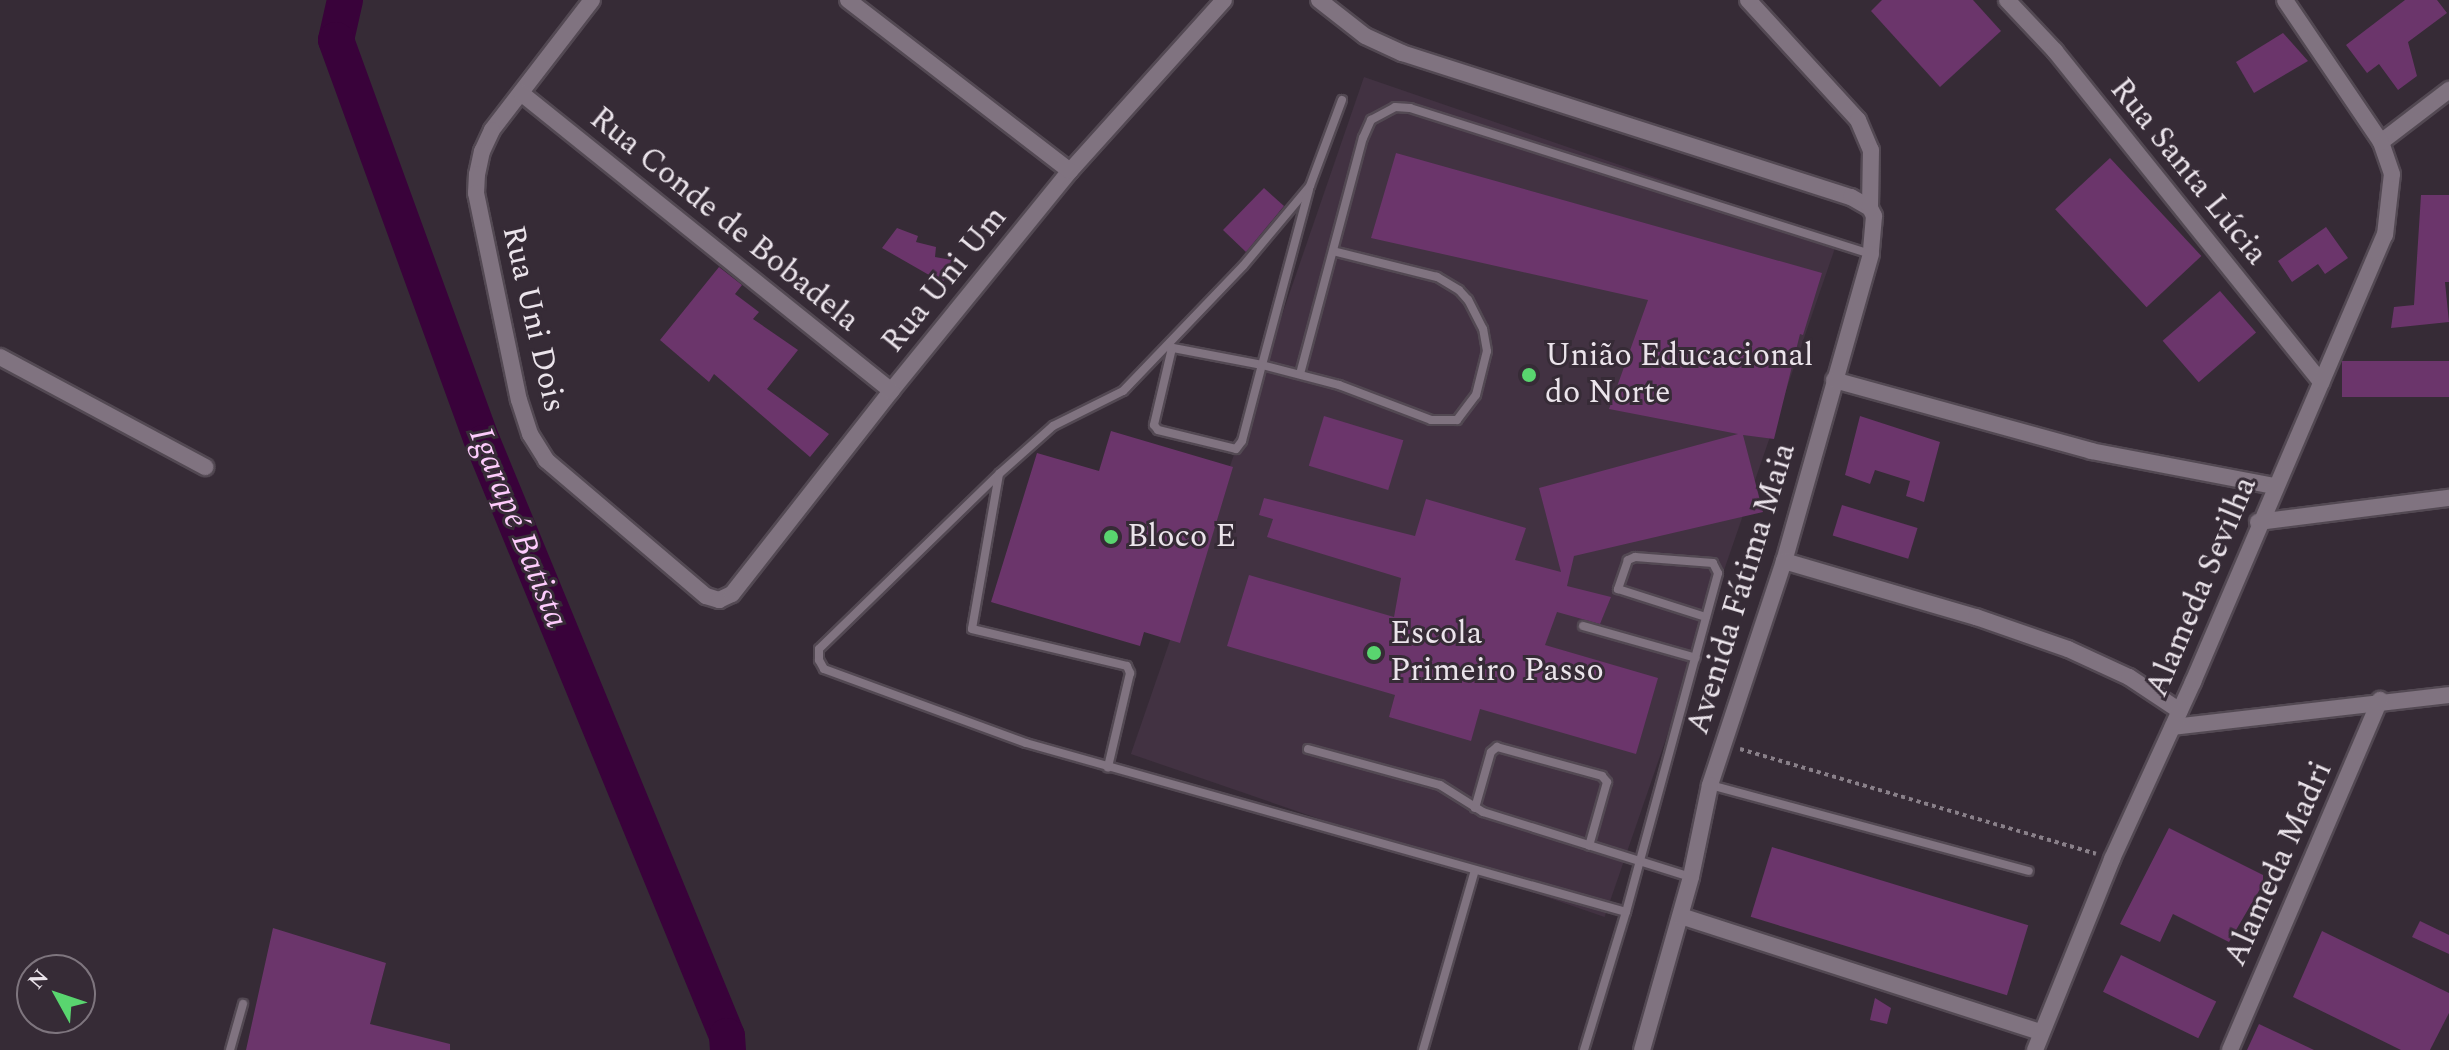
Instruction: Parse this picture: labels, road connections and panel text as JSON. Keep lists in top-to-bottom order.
{
  "streets": {
    "street": [
      "Rua Santa Lúcia",
      "Rua Conde de Bobadela",
      "Rua Uni Um",
      "Rua Uni Dois",
      "Alameda Sevilha",
      "Avenida Fátima Maia",
      "Alameda Madri"
    ]
  },
  "crossings": [
    ["Rua Santa Lúcia", "Alameda Sevilha"],
    ["Rua Conde de Bobadela", "Rua Uni Um"],
    ["Rua Conde de Bobadela", "Rua Uni Dois"],
    ["Rua Uni Um", "Rua Uni Dois"]
  ],
  "water": ["Igarapé Batista"],
  "places": ["União Educacional do Norte", "Bloco E", "Escola Primeiro Passo"],
  "north": "top left"
}
